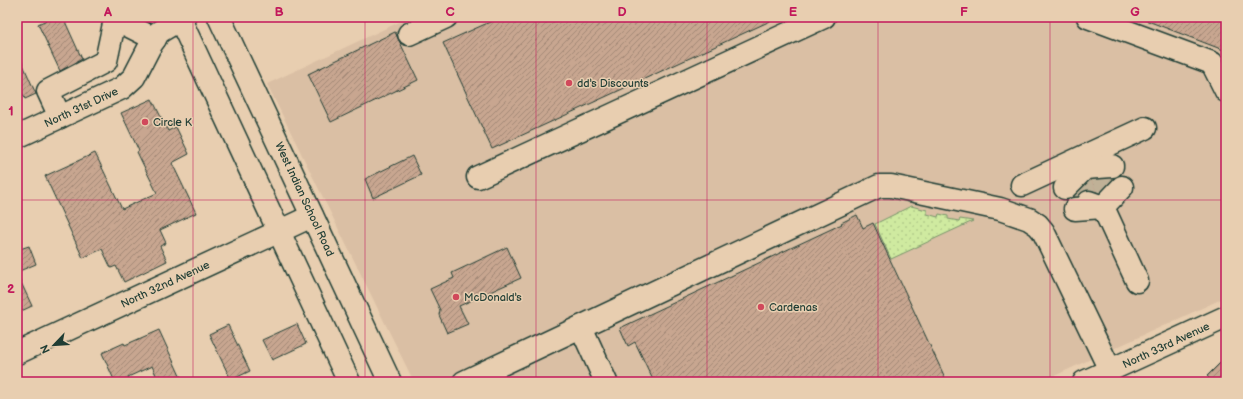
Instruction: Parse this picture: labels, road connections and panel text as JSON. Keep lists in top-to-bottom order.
{
  "streets": {
    "main road": [
      "North 31st Drive",
      "West Indian School Road",
      "North 32nd Avenue",
      "North 33rd Avenue"
    ]
  },
  "crossings": [
    ["West Indian School Road", "North 32nd Avenue"]
  ],
  "places": [
    "dd's Discounts",
    "Circle K",
    "McDonald's",
    "Cardenas"
  ],
  "north": "bottom left",
  "grid": {
    "columns": [
      "A",
      "B",
      "C",
      "D",
      "E",
      "F",
      "G"
    ],
    "rows": ["1", "2"]
  }
}
